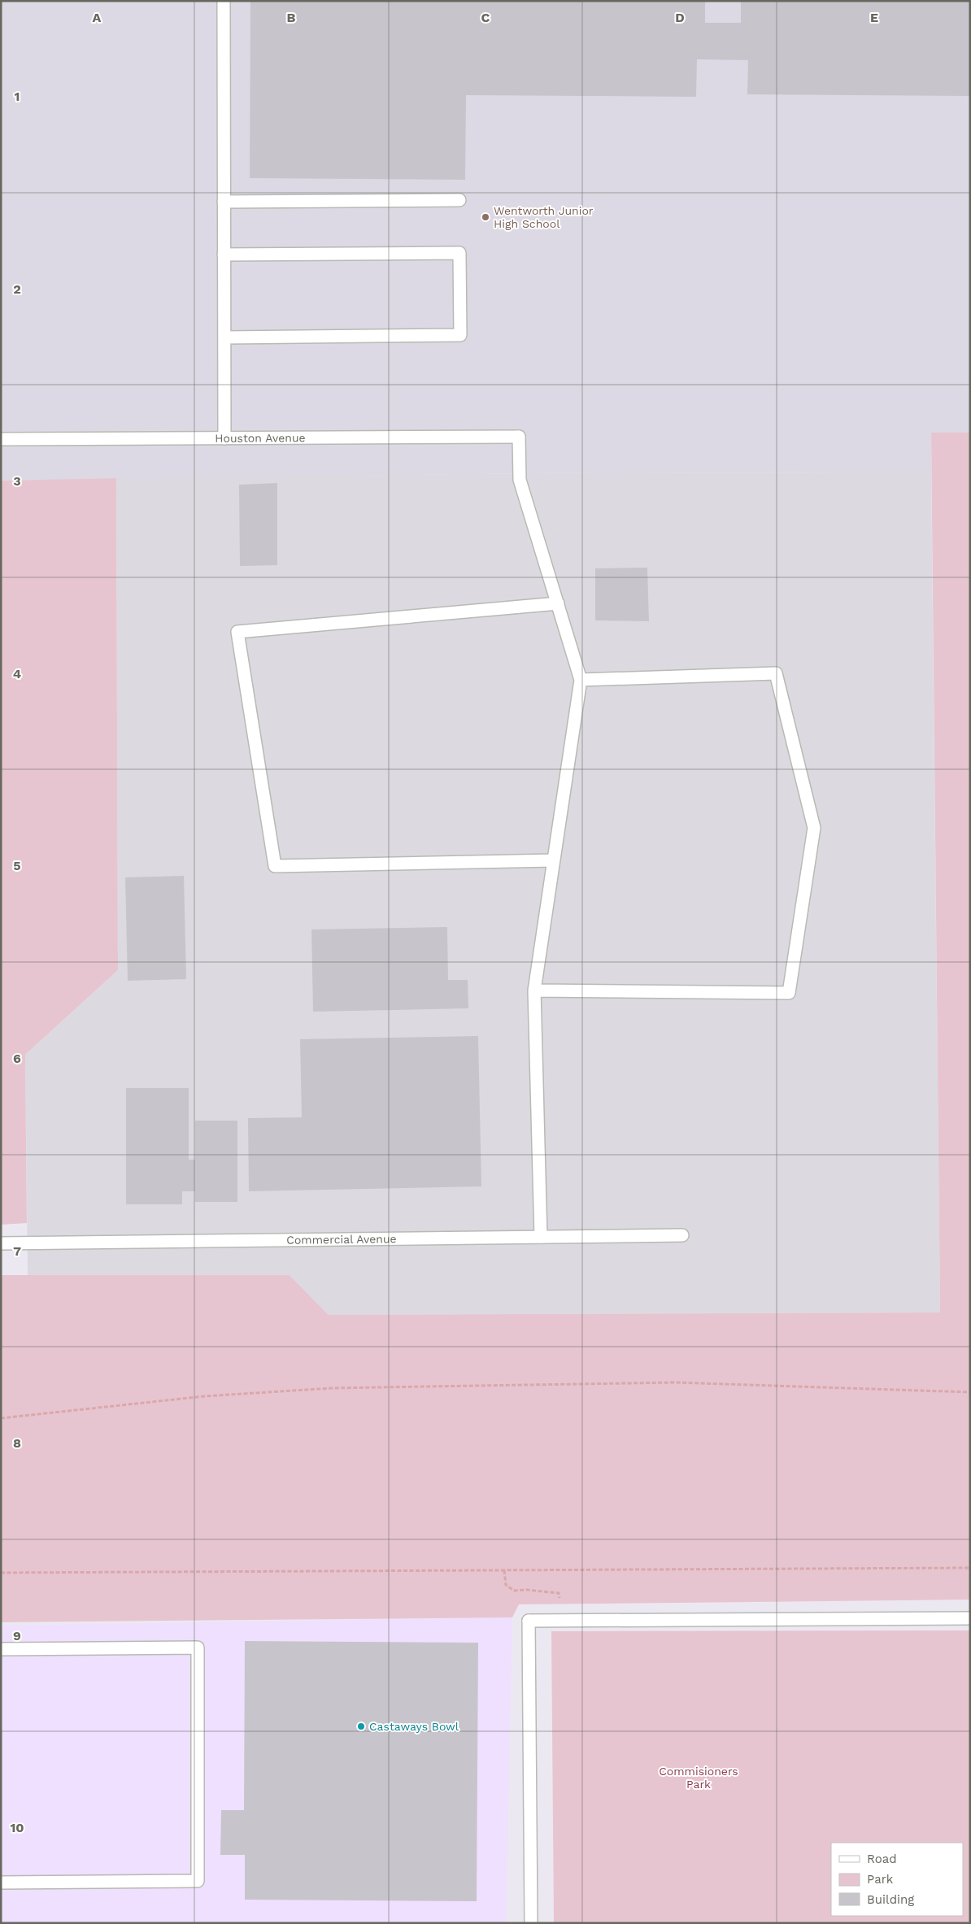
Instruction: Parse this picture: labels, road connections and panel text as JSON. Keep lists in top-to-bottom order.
{
  "streets": {
    "street": ["Houston Avenue", "Commercial Avenue"]
  },
  "parks": ["Commisioners Park"],
  "places": ["Wentworth Junior High School", "Castaways Bowl"],
  "legend": ["Road", "Park", "Building"],
  "grid": {
    "columns": [
      "A",
      "B",
      "C",
      "D",
      "E"
    ],
    "rows": [
      "1",
      "2",
      "3",
      "4",
      "5",
      "6",
      "7",
      "8",
      "9",
      "10"
    ]
  }
}
